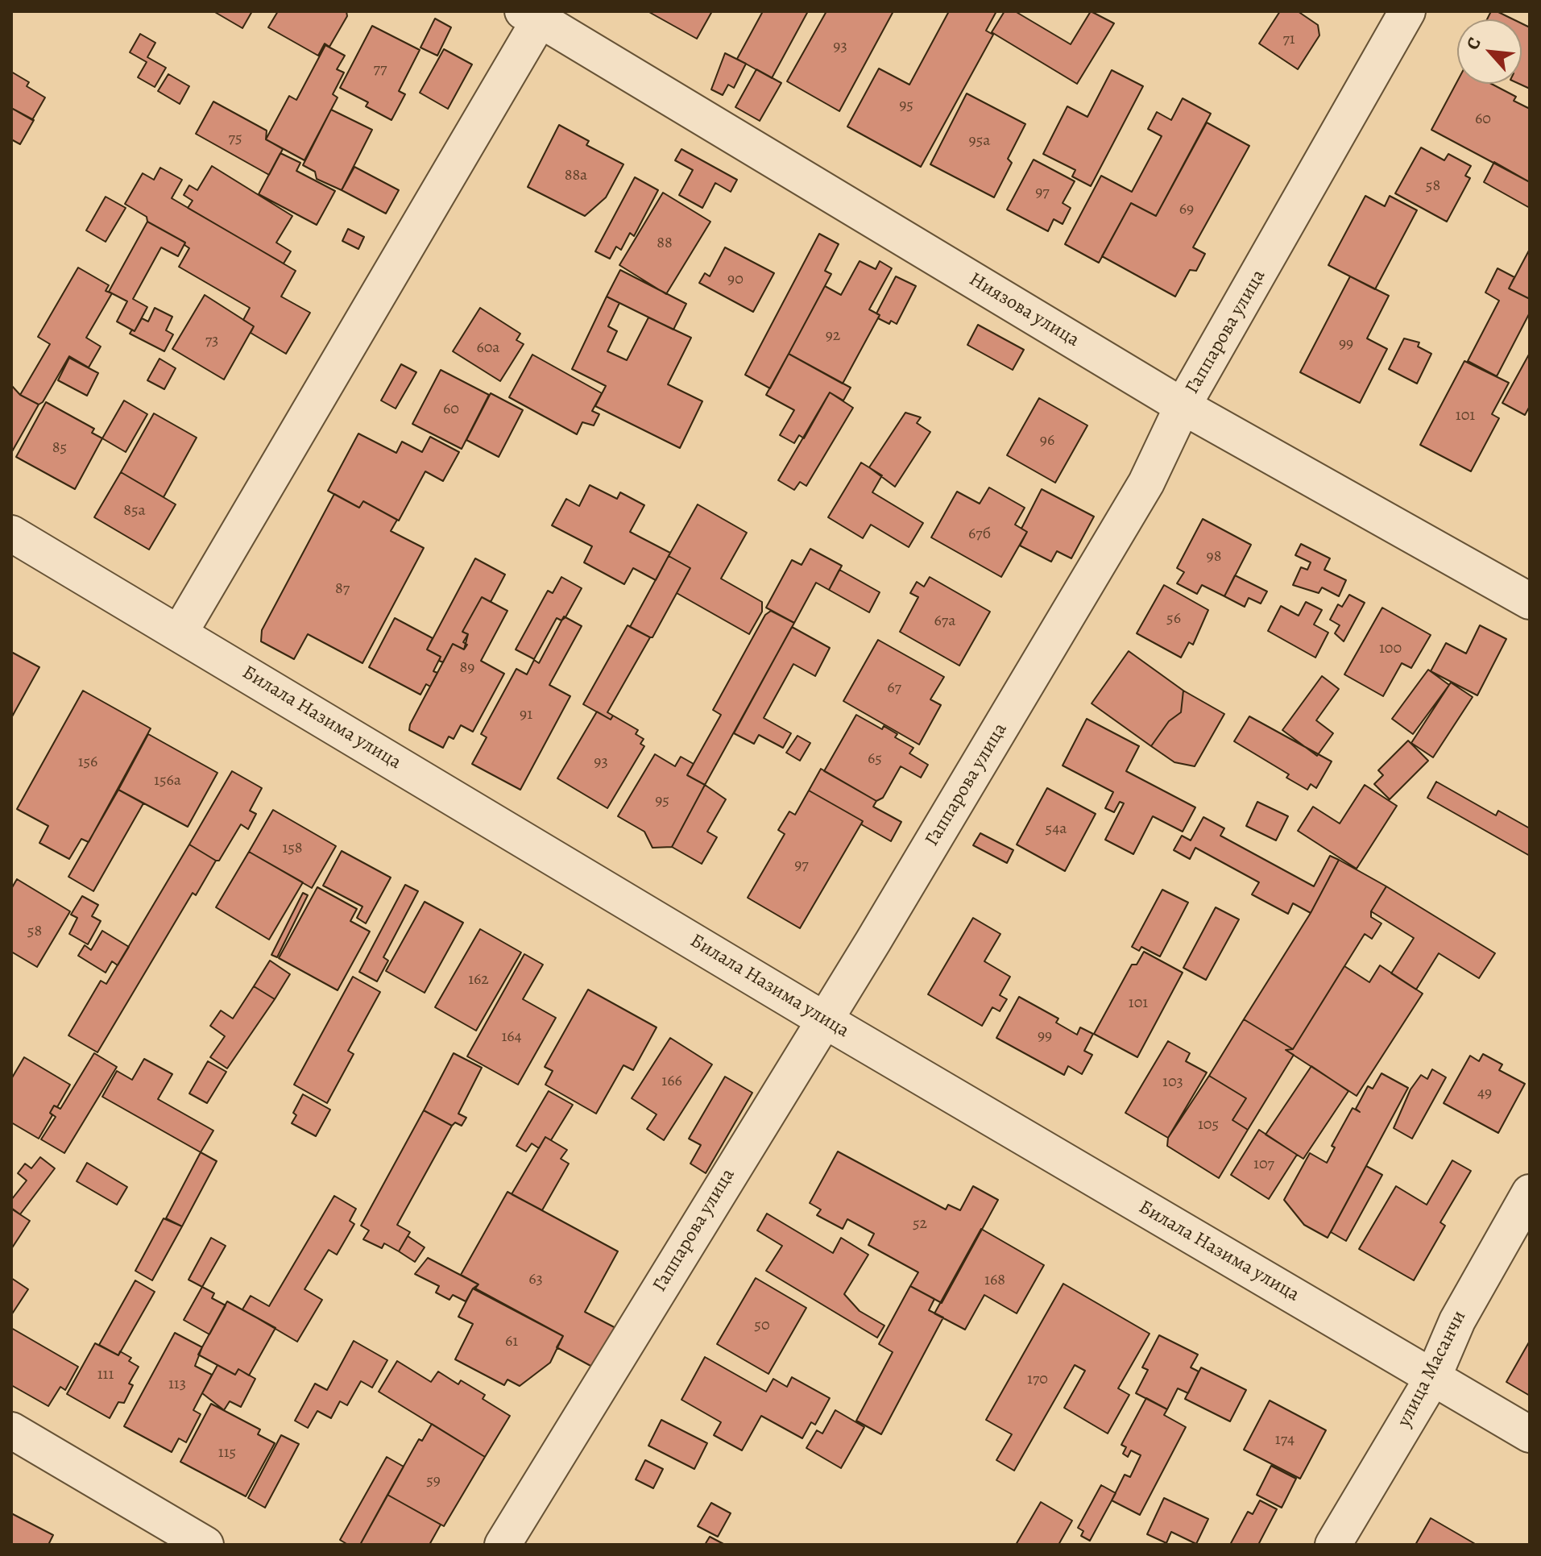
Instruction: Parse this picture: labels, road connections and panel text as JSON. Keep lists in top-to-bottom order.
{
  "streets": {
    "street": [
      "Ниязова улица",
      "Гаппарова улица",
      "Билала Назима улица",
      "улица Масанчи"
    ]
  },
  "crossings": [
    ["Ниязова улица", "Гаппарова улица"],
    ["Гаппарова улица", "Билала Назима улица"],
    ["Билала Назима улица", "улица Масанчи"]
  ],
  "house_numbers": [
    "71",
    "93",
    "77",
    "95",
    "60",
    "75",
    "95а",
    "88а",
    "58",
    "97",
    "69",
    "88",
    "90",
    "92",
    "73",
    "99",
    "60а",
    "60",
    "101",
    "96",
    "85",
    "85а",
    "67б",
    "98",
    "87",
    "56",
    "67а",
    "100",
    "89",
    "67",
    "91",
    "65",
    "156",
    "93",
    "156а",
    "95",
    "54а",
    "158",
    "97",
    "58",
    "162",
    "101",
    "99",
    "164",
    "166",
    "103",
    "49",
    "105",
    "107",
    "52",
    "63",
    "168",
    "50",
    "61",
    "111",
    "170",
    "113",
    "174",
    "115",
    "59"
  ],
  "north": "top left"
}
